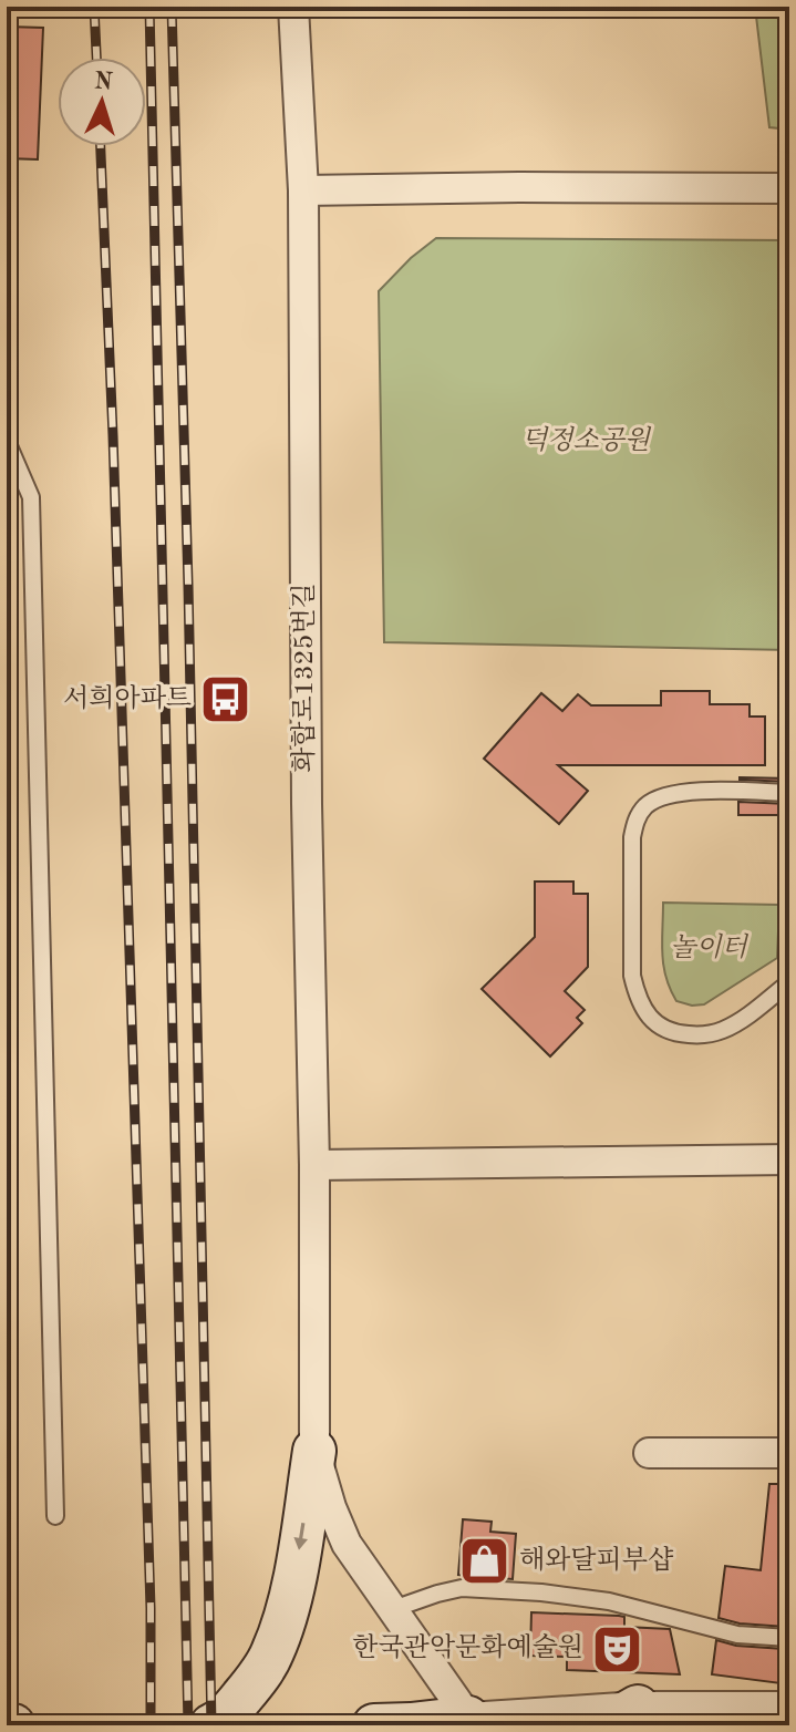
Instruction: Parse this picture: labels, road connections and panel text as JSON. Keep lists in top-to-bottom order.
{
  "streets": {
    "street": ["화합로1325번길"]
  },
  "parks": ["덕정소공원", "놀이터"],
  "places": {
    "bus stop": ["서희아파트"],
    "shop": ["해와달피부샵"],
    "theatre": ["한국관악문화예술원"]
  },
  "north": "top"
}
